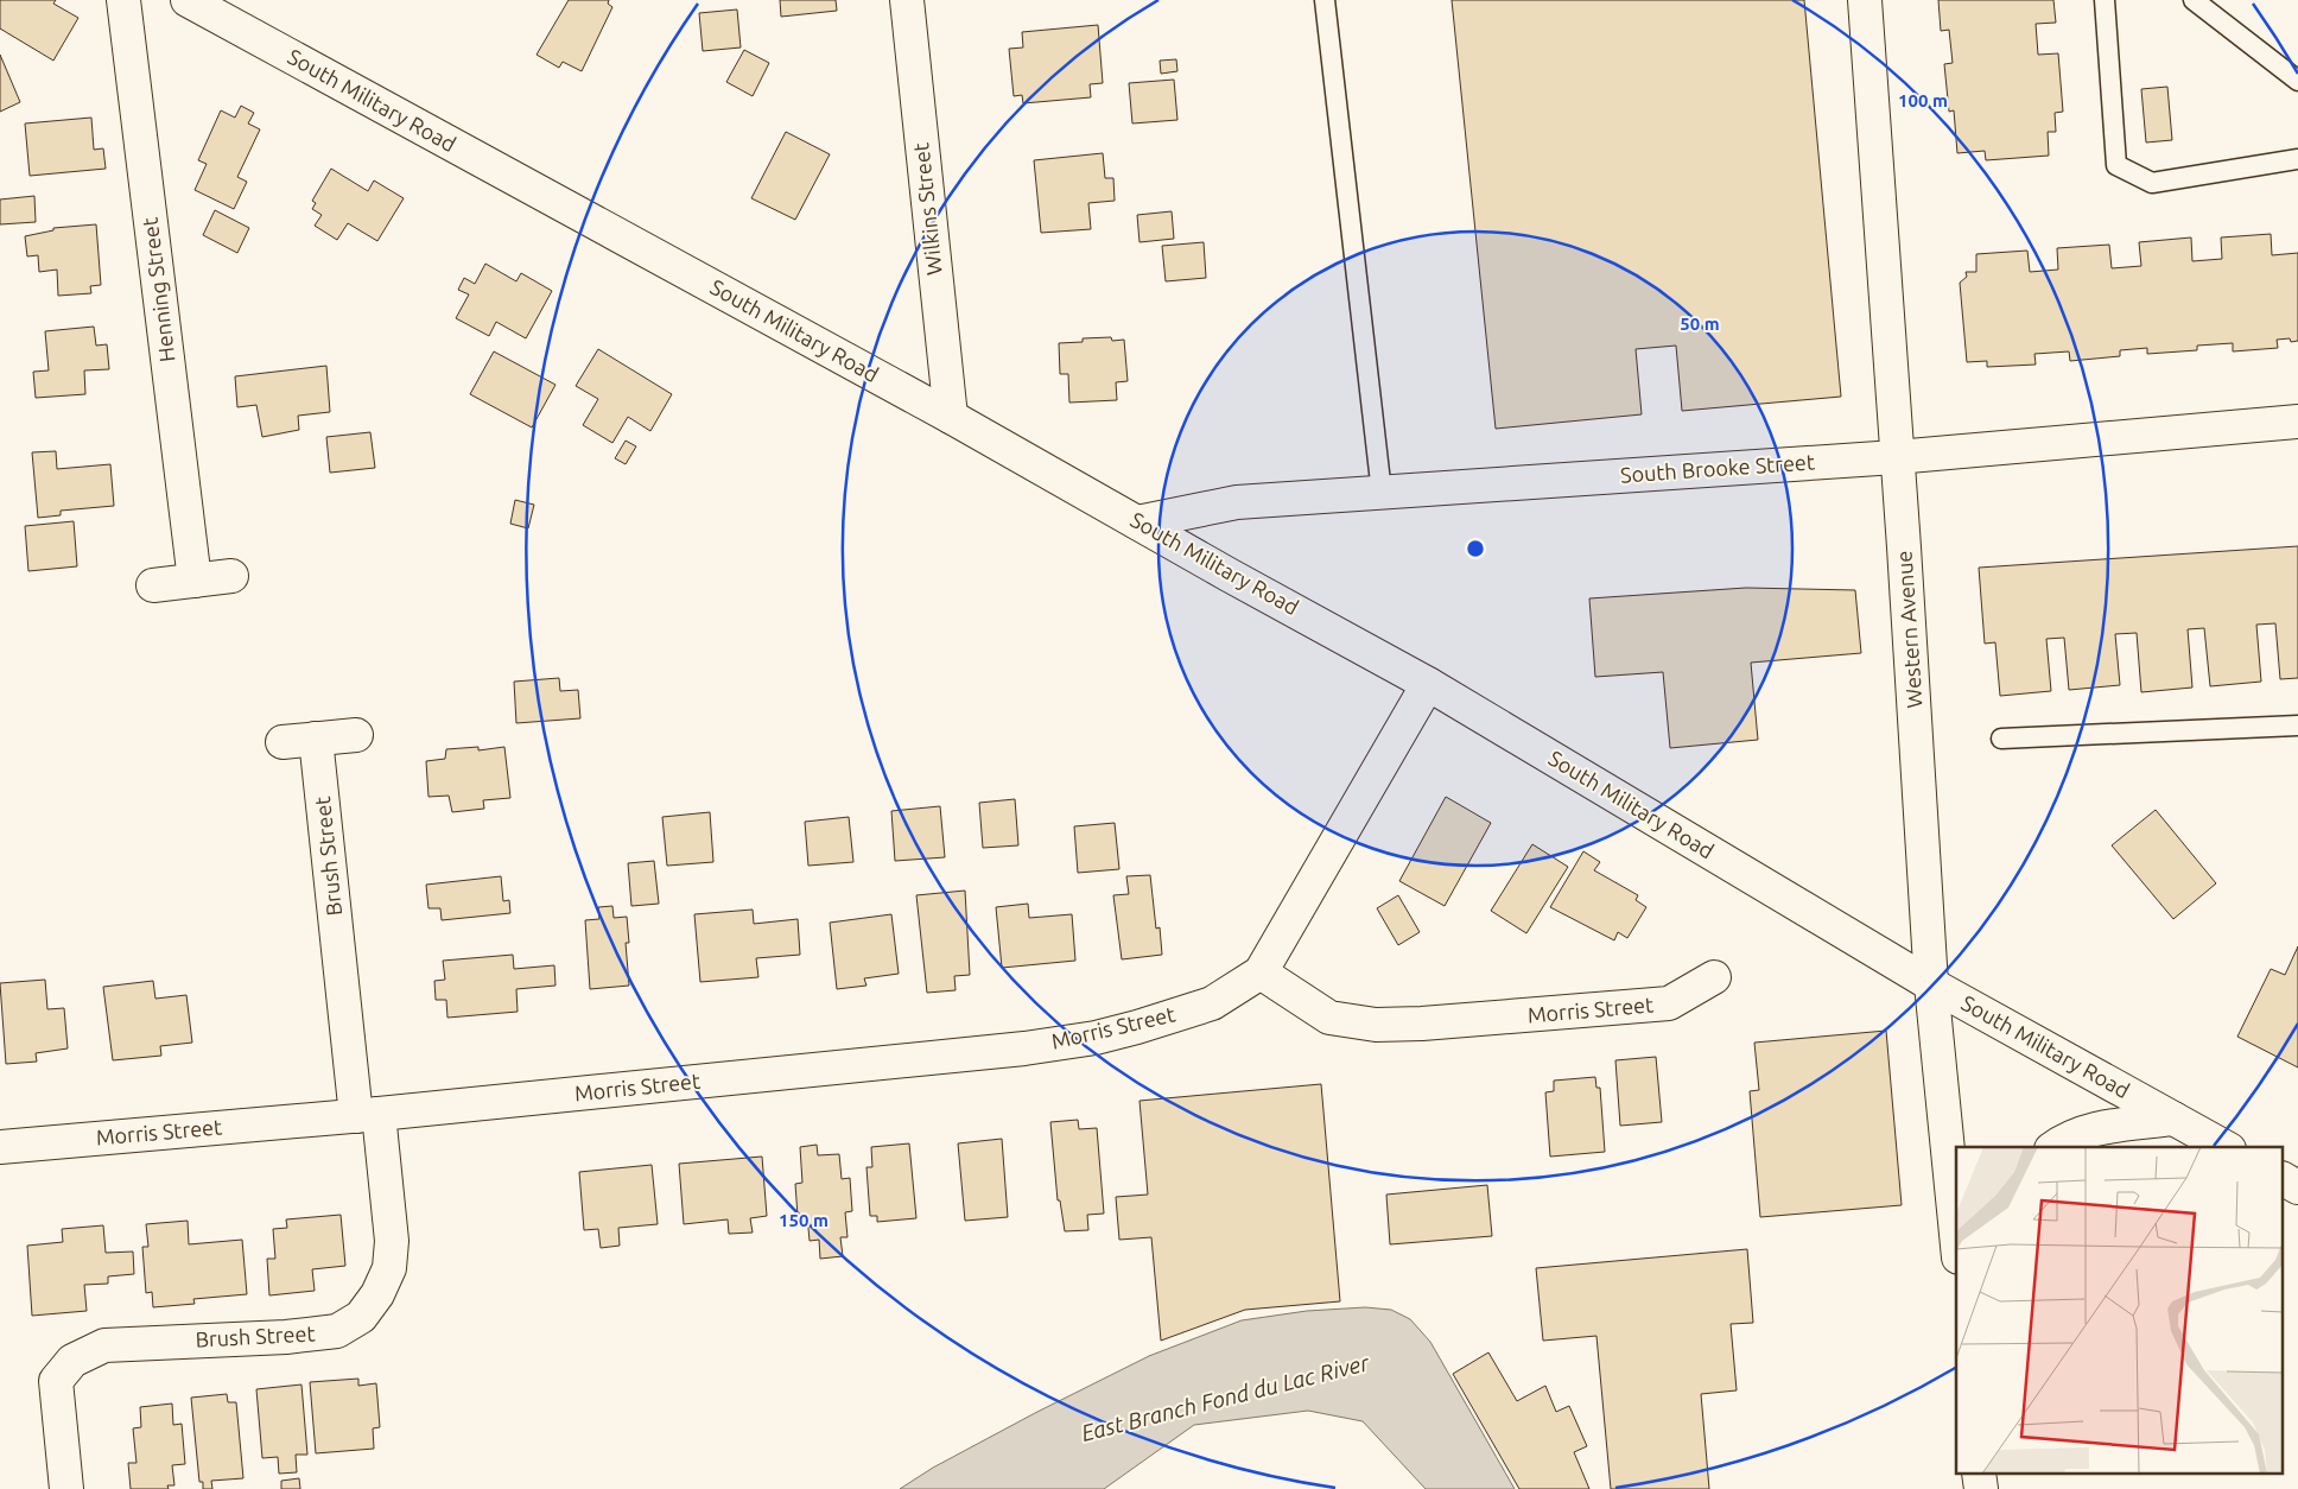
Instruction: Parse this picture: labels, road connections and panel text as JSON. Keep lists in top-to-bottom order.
{
  "streets": {
    "street": [
      "South Military Road",
      "Wilkins Street",
      "Henning Street",
      "South Brooke Street",
      "Western Avenue",
      "Brush Street",
      "Morris Street"
    ]
  },
  "crossings": [
    ["South Military Road", "Wilkins Street"],
    ["South Military Road", "South Brooke Street"],
    ["South Military Road", "Western Avenue"],
    ["South Military Road", "Morris Street"],
    ["South Brooke Street", "Western Avenue"],
    ["Brush Street", "Morris Street"]
  ],
  "water": ["East Branch Fond du Lac River"],
  "rings": ["100 m", "50 m", "150 m"]
}
